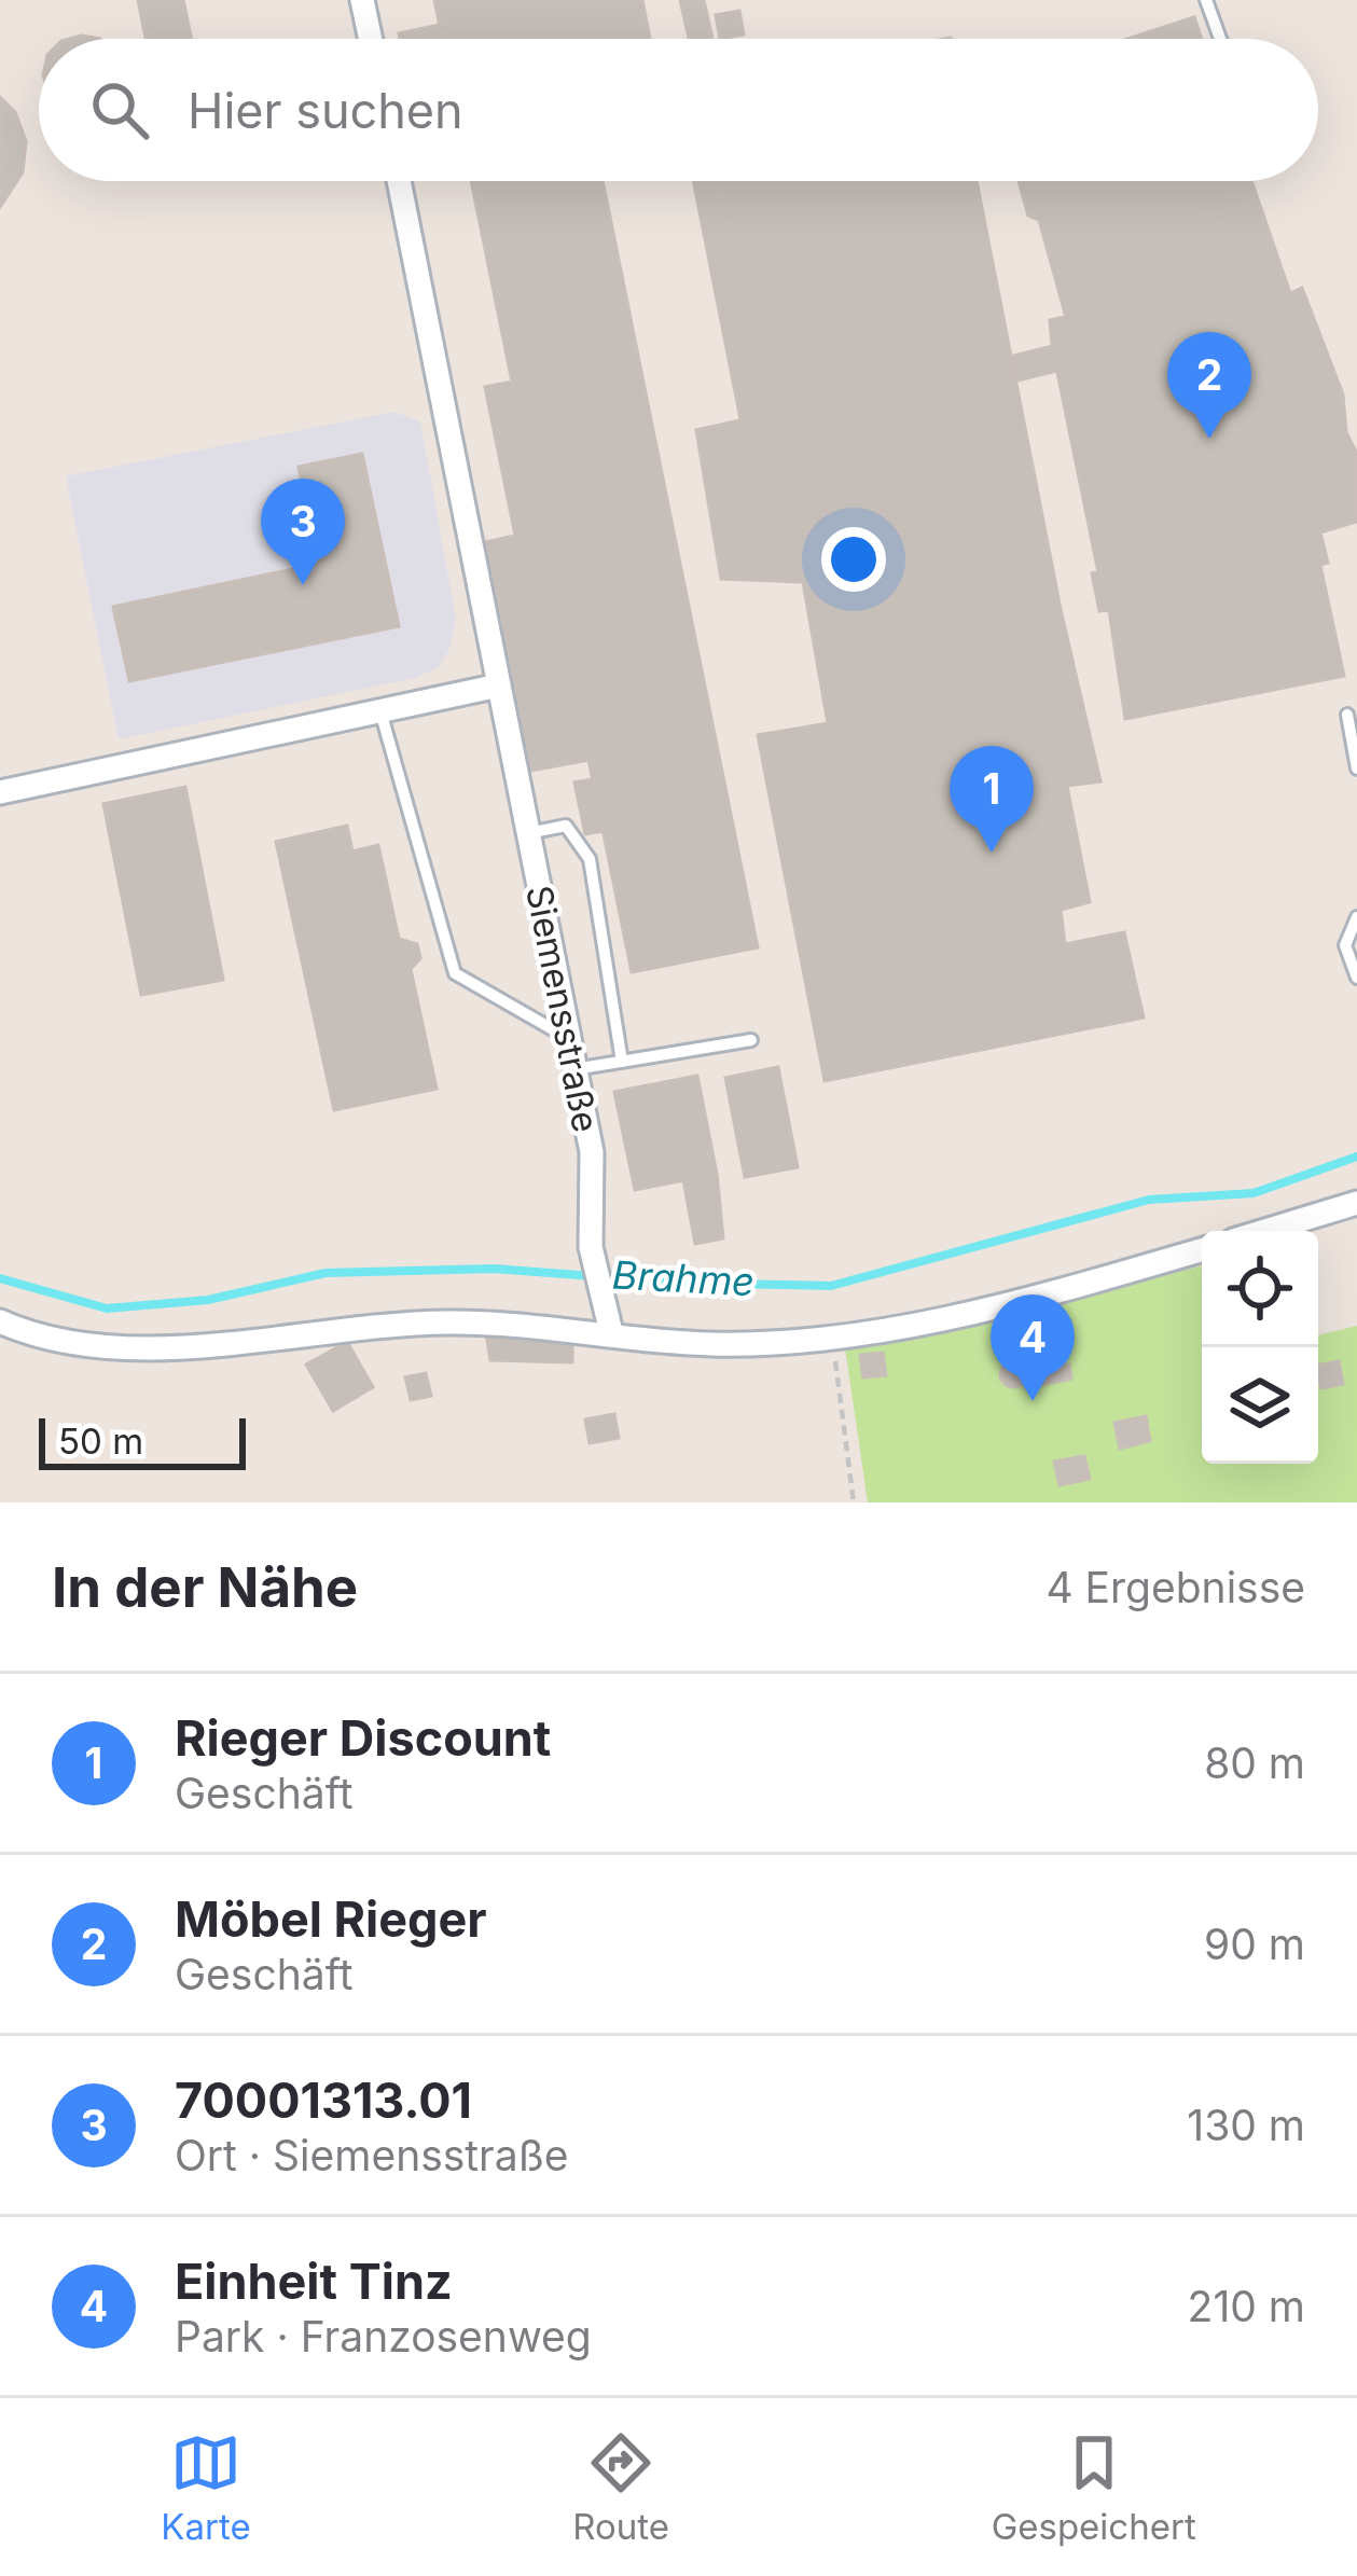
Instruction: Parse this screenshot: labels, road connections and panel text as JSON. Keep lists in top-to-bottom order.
{
  "streets": {
    "street": ["Siemensstraße"]
  },
  "water": ["Brahme"],
  "scale_bar": "50 m",
  "page": {
    "search": "Hier suchen",
    "pins": [
      "2",
      "3",
      "1",
      "4"
    ],
    "scale": "50 m",
    "heading": ["In der Nähe", "4 Ergebnisse"],
    "list": [
      {
        "mark": "1",
        "name": "Rieger Discount",
        "note": "Geschäft",
        "value": "80 m"
      },
      {
        "mark": "2",
        "name": "Möbel Rieger",
        "note": "Geschäft",
        "value": "90 m"
      },
      {
        "mark": "3",
        "name": "70001313.01",
        "note": "Ort · Siemensstraße",
        "value": "130 m"
      },
      {
        "mark": "4",
        "name": "Einheit Tinz",
        "note": "Park · Franzosenweg",
        "value": "210 m"
      }
    ],
    "nav": ["Karte", "Route", "Gespeichert"]
  }
}
